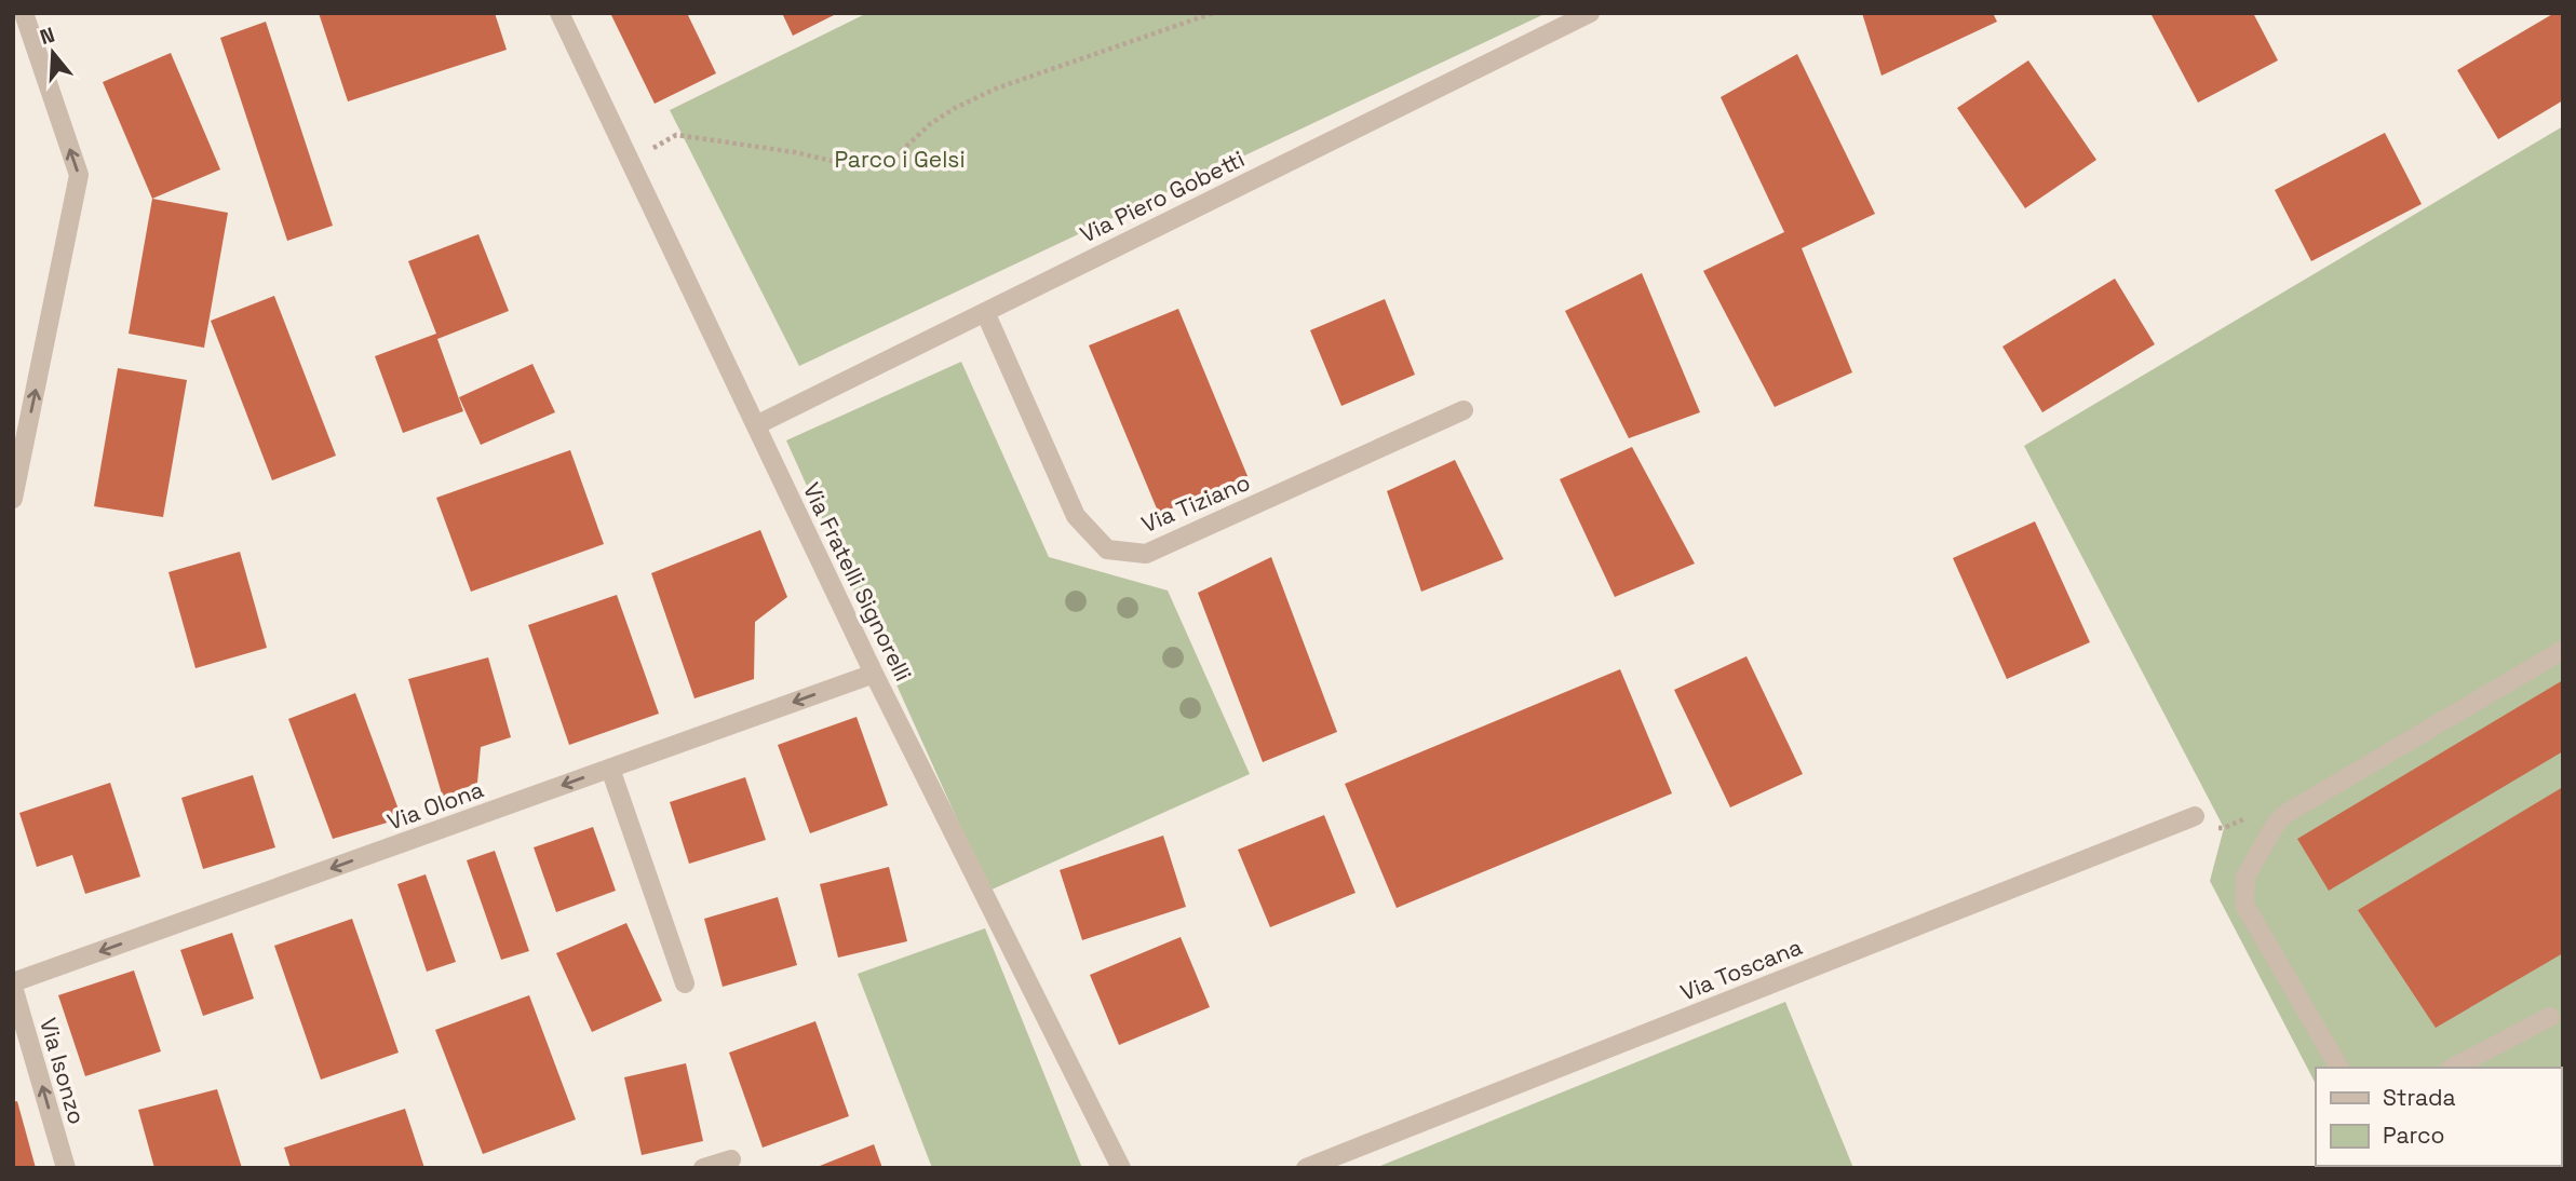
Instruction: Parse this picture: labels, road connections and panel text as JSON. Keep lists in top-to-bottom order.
{
  "streets": {
    "street": [
      "Via Piero Gobetti",
      "Via Tiziano",
      "Via Fratelli Signorelli",
      "Via Olona",
      "Via Toscana",
      "Via Isonzo"
    ]
  },
  "crossings": [
    ["Via Piero Gobetti", "Via Tiziano"],
    ["Via Piero Gobetti", "Via Fratelli Signorelli"],
    ["Via Fratelli Signorelli", "Via Olona"],
    ["Via Olona", "Via Isonzo"]
  ],
  "one_way": ["Via Olona", "Via Isonzo"],
  "parks": ["Parco i Gelsi"],
  "legend": ["Strada", "Parco"],
  "north": "top"
}
